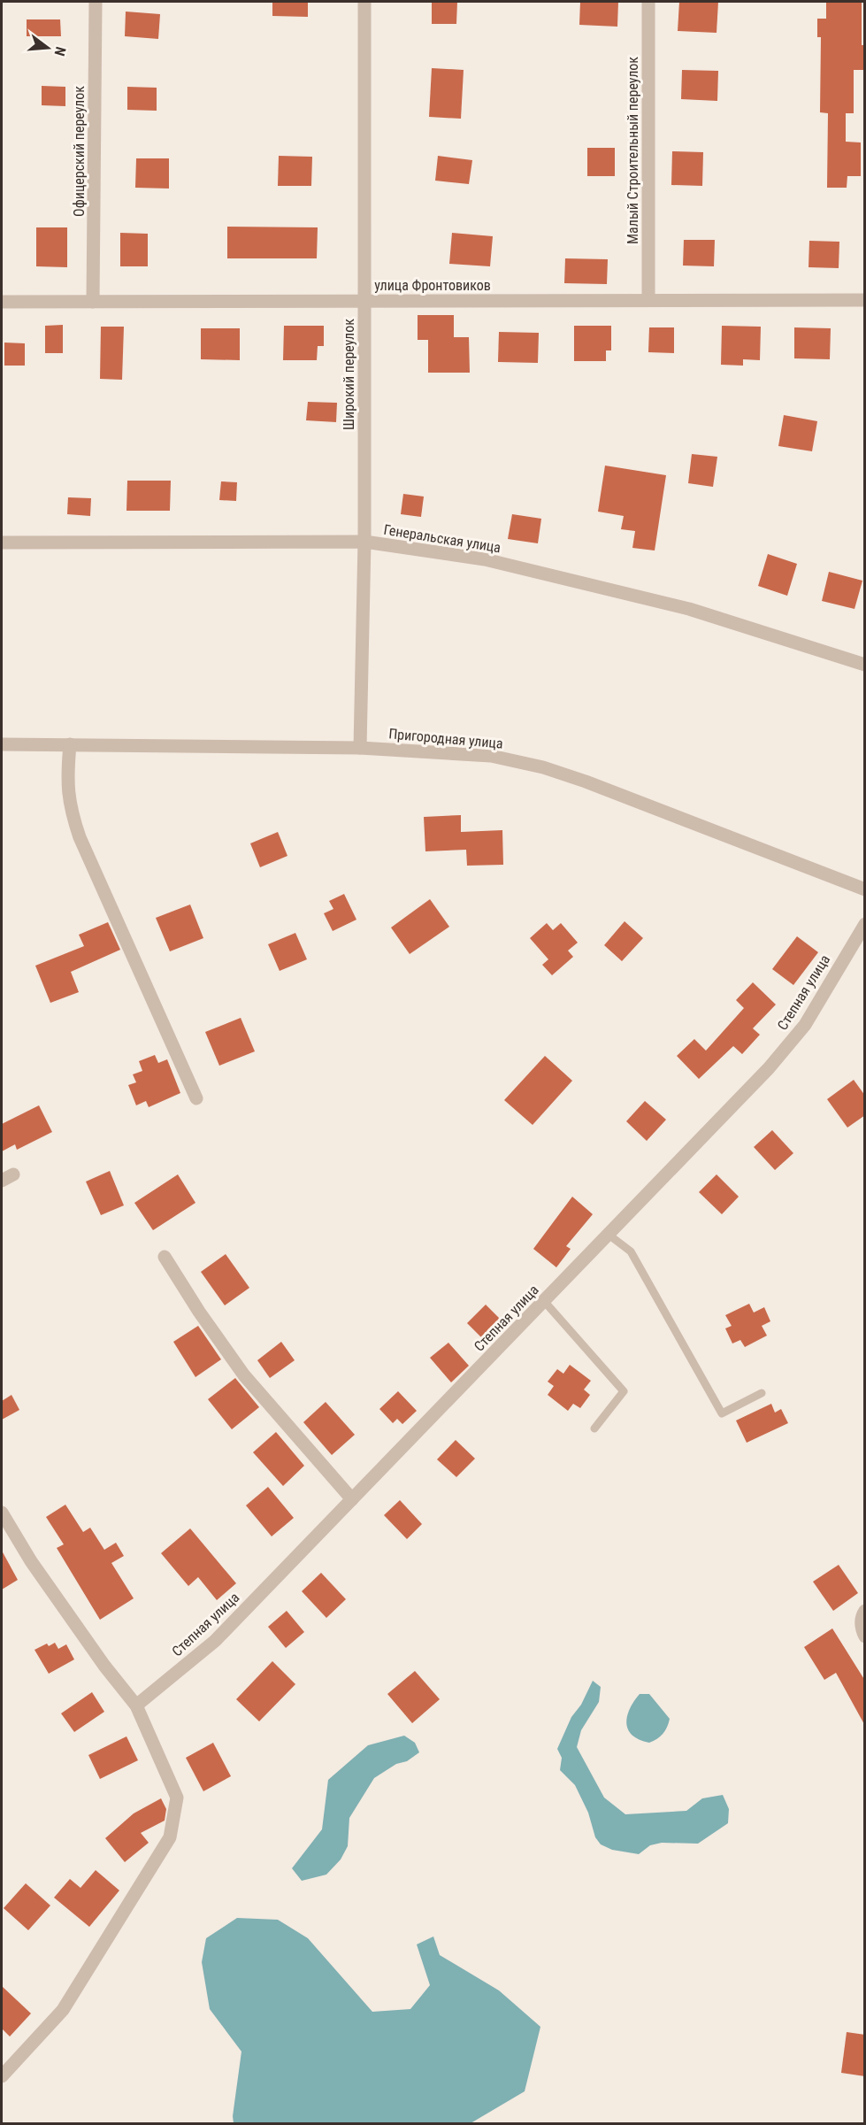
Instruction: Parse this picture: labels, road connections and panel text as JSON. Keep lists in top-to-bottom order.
{
  "streets": {
    "street": [
      "Малый Строительный переулок",
      "Офицерский переулок",
      "улица Фронтовиков",
      "Широкий переулок",
      "Генеральская улица",
      "Пригородная улица",
      "Степная улица"
    ]
  },
  "crossings": [
    ["Малый Строительный переулок", "улица Фронтовиков"],
    ["Офицерский переулок", "улица Фронтовиков"],
    ["улица Фронтовиков", "Широкий переулок"],
    ["Широкий переулок", "Генеральская улица"],
    ["Широкий переулок", "Пригородная улица"]
  ],
  "north": "right"
}
